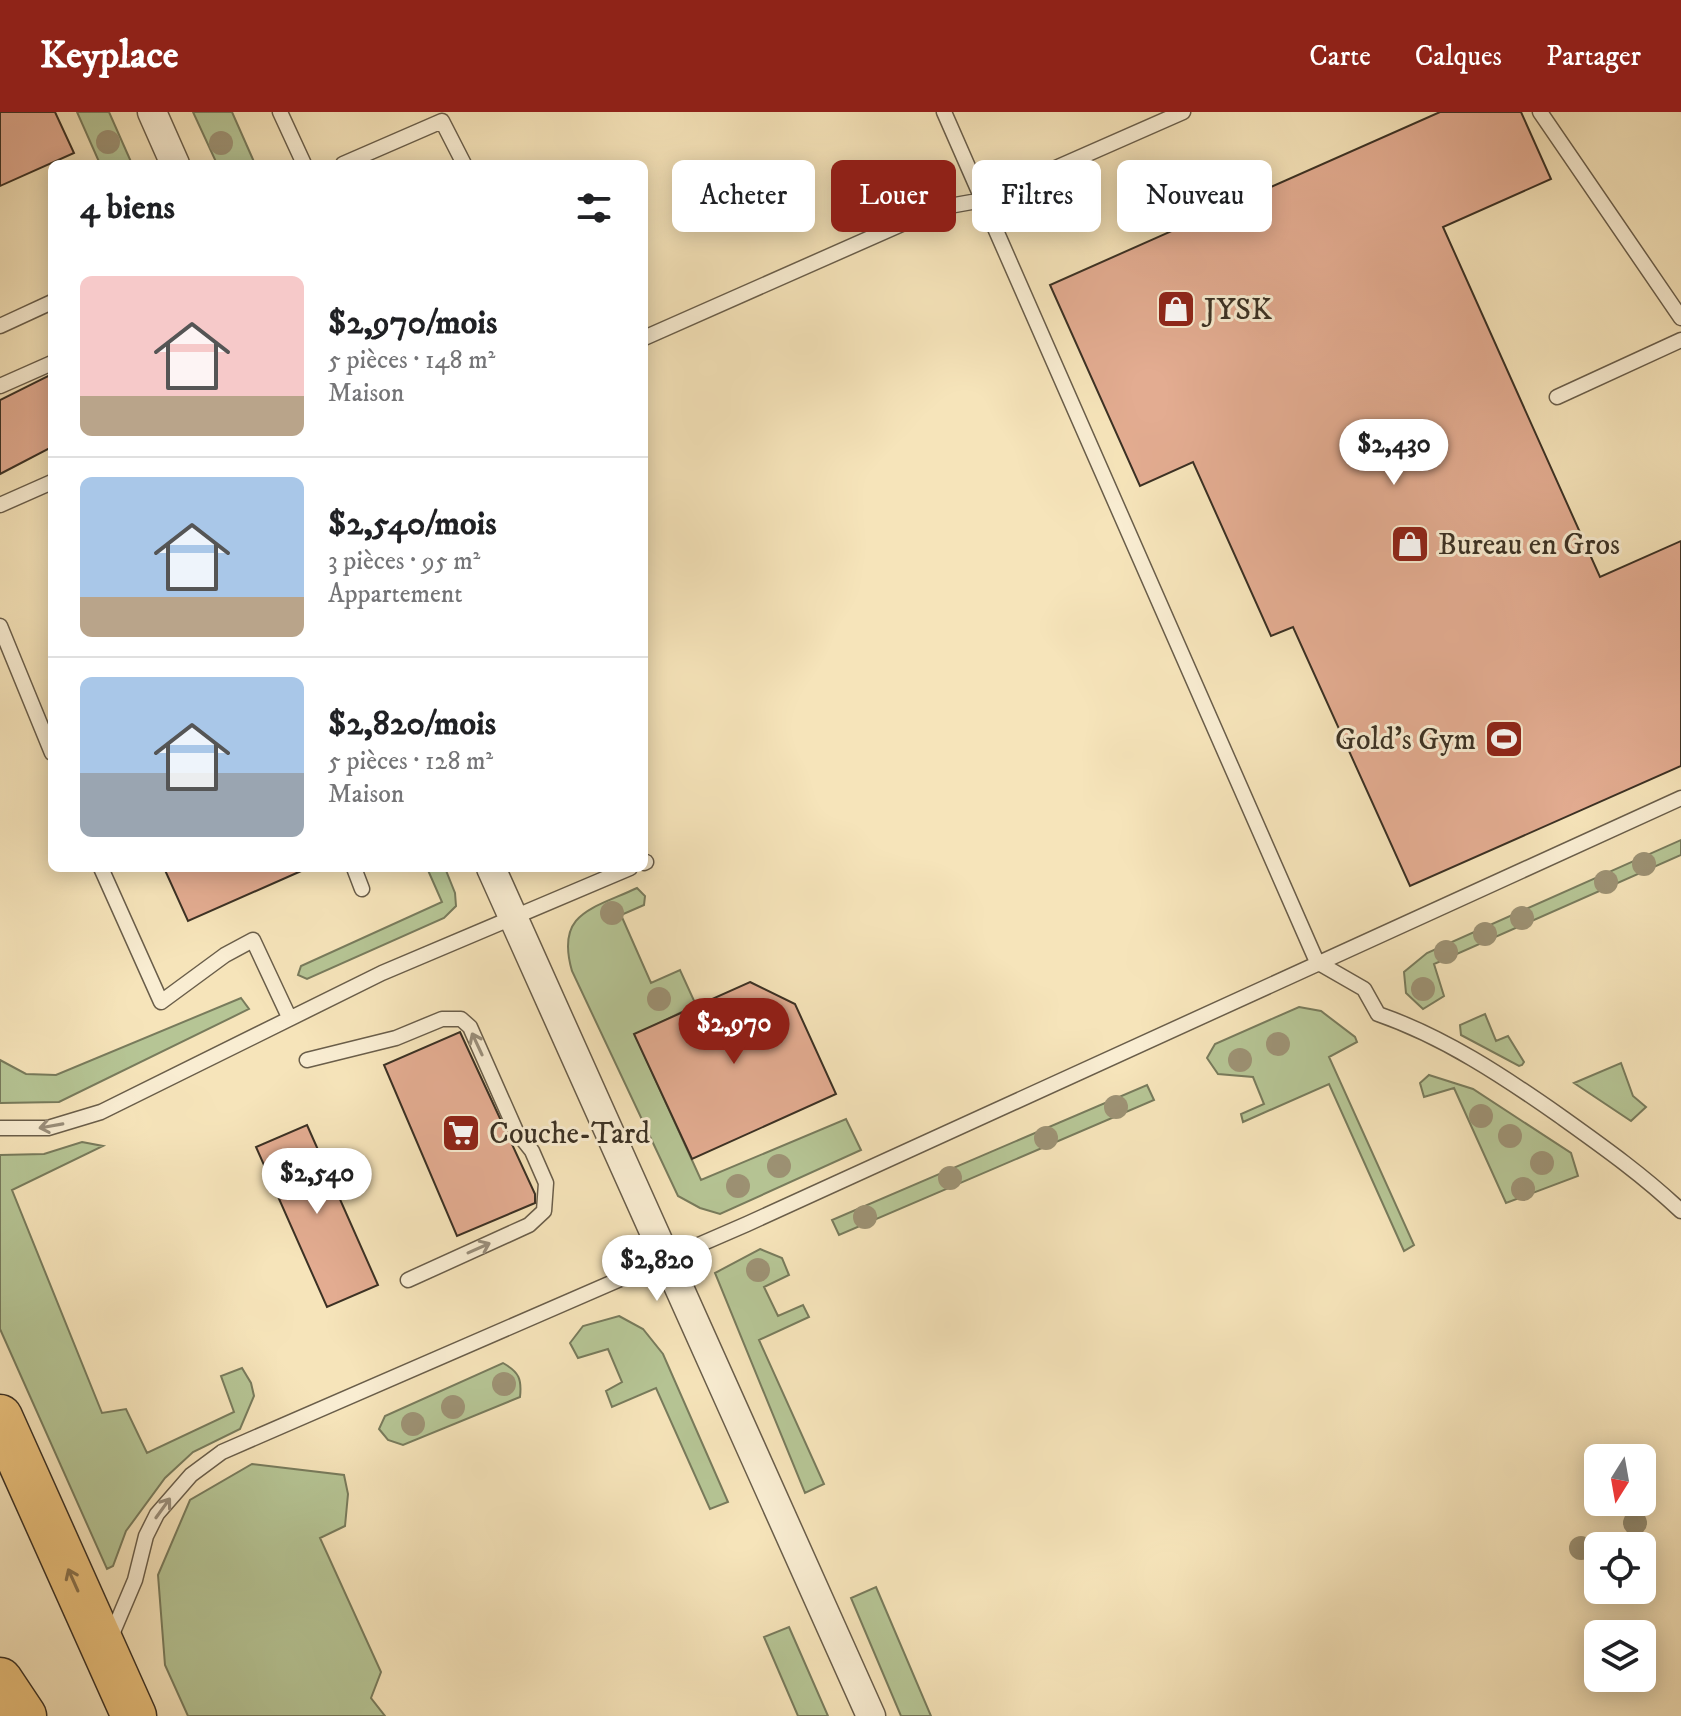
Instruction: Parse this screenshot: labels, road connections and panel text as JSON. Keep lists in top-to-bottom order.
{
  "places": {
    "shop": ["JYSK", "Bureau en Gros"],
    "sports": ["Gold's Gym"],
    "supermarket": ["Couche-Tard"]
  },
  "north": "bottom",
  "page": {
    "header": "Keyplace",
    "nav": ["Carte", "Calques", "Partager"],
    "chip": [
      "Acheter",
      "Louer",
      "Filtres",
      "Nouveau"
    ],
    "heading": "4 biens",
    "list": [
      {
        "name": "$2,970/mois",
        "note": "5 pièces · 148 m² · Maison"
      },
      {
        "name": "$2,540/mois",
        "note": "3 pièces · 95 m² · Appartement"
      },
      {
        "name": "$2,820/mois",
        "note": "5 pièces · 128 m² · Maison"
      }
    ],
    "price": [
      "$2,430",
      "$2,970",
      "$2,540",
      "$2,820"
    ]
  }
}
